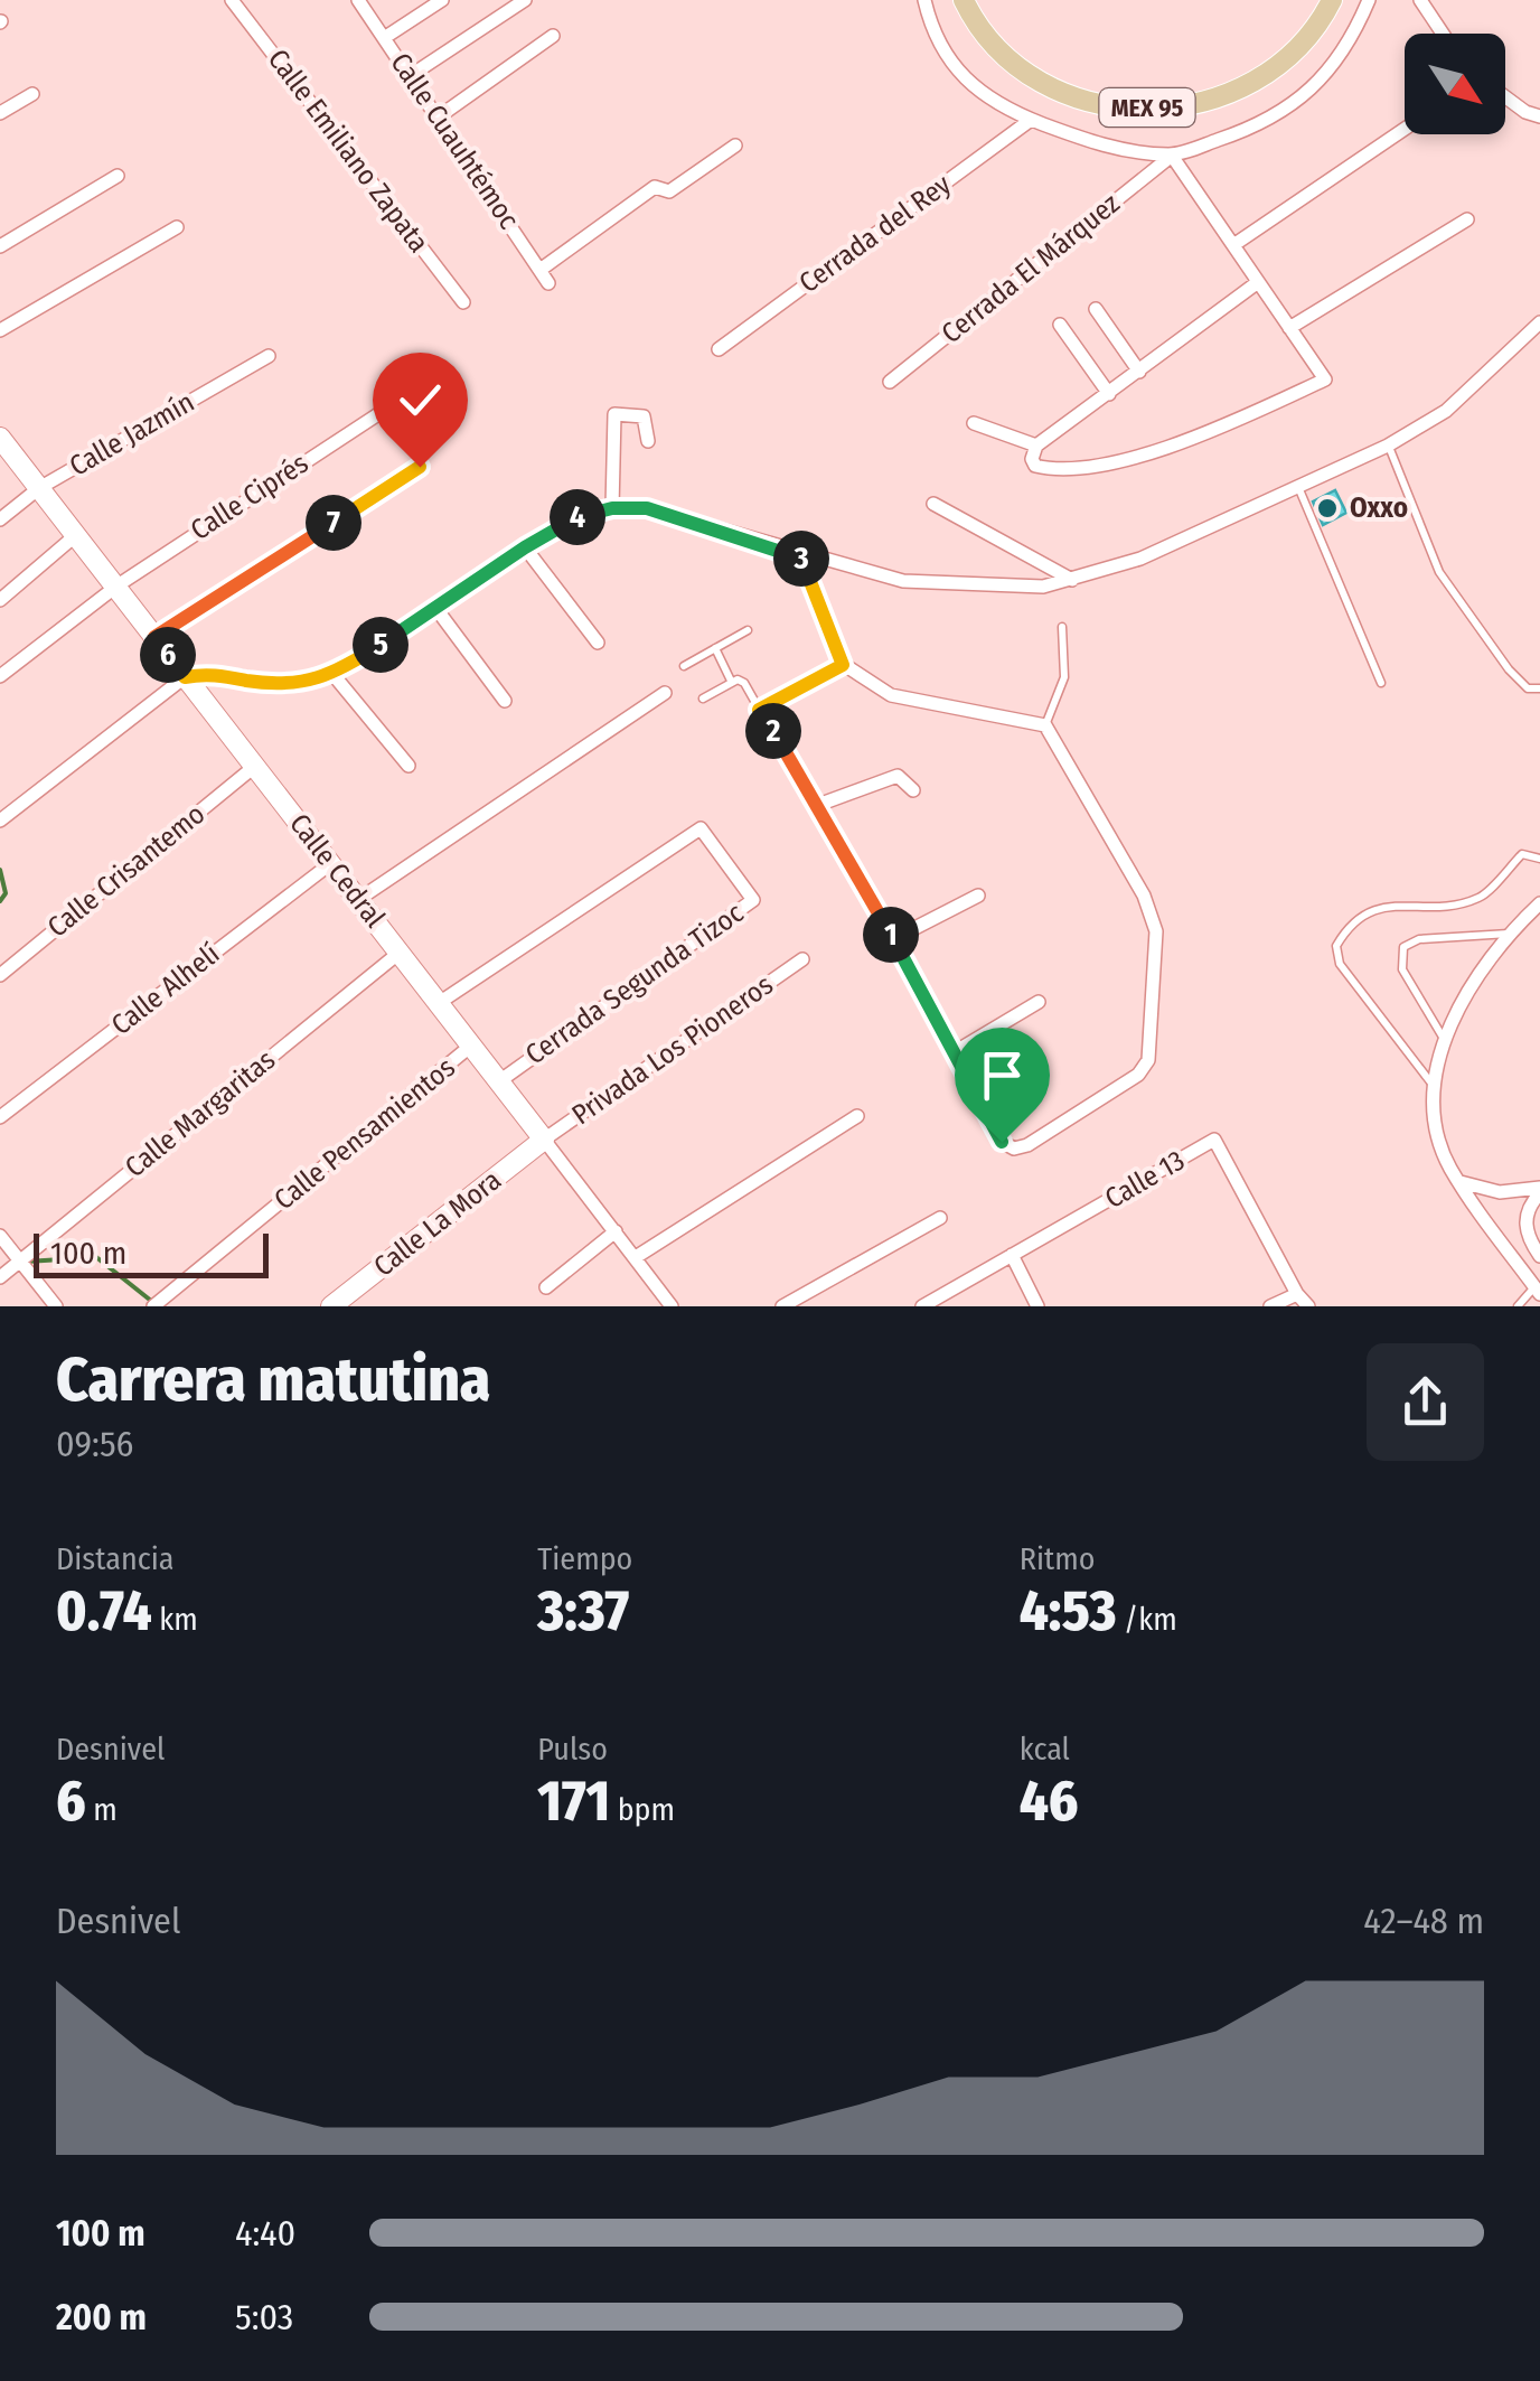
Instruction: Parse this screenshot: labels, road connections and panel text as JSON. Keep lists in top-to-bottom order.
{
  "streets": {
    "main road": ["MEX 95"],
    "street": [
      "Calle Cuauhtémoc",
      "Calle Emiliano Zapata",
      "Cerrada del Rey",
      "Cerrada El Márquez",
      "Calle Jazmín",
      "Calle Ciprés",
      "Calle Crisantemo",
      "Calle Cedral",
      "Cerrada Segunda Tizoc",
      "Calle Alhelí",
      "Privada Los Pioneros",
      "Calle Margaritas",
      "Calle Pensamientos",
      "Calle 13",
      "Calle La Mora"
    ]
  },
  "crossings": [
    ["Calle Jazmín", "Calle Cedral"],
    ["Calle Ciprés", "Calle Cedral"],
    ["Calle Crisantemo", "Calle Cedral"],
    ["Calle Cedral", "Cerrada Segunda Tizoc"],
    ["Calle Cedral", "Calle Alhelí"],
    ["Calle Cedral", "Privada Los Pioneros"],
    ["Calle Cedral", "Calle Margaritas"],
    ["Calle Cedral", "Calle Pensamientos"],
    ["Calle Cedral", "Calle La Mora"],
    ["Privada Los Pioneros", "Calle La Mora"]
  ],
  "places": ["Oxxo"],
  "scale_bar": "100 m",
  "north": "bottom right",
  "page": {
    "pins": [
      "4",
      "7",
      "3",
      "5",
      "6",
      "2",
      "1"
    ],
    "scale": "100 m",
    "heading": ["Carrera matutina", "09:56"],
    "stats": [
      ["Distancia", "0.74 km"],
      ["Tiempo", "3:37"],
      ["Ritmo", "4:53 /km"],
      ["Desnivel", "6 m"],
      ["Pulso", "171 bpm"],
      ["kcal", "46"]
    ],
    "chart": ["Desnivel", "42–48 m"],
    "list": [
      {
        "name": "100 m",
        "note": "4:40"
      },
      {
        "name": "200 m",
        "note": "5:03"
      }
    ]
  }
}
